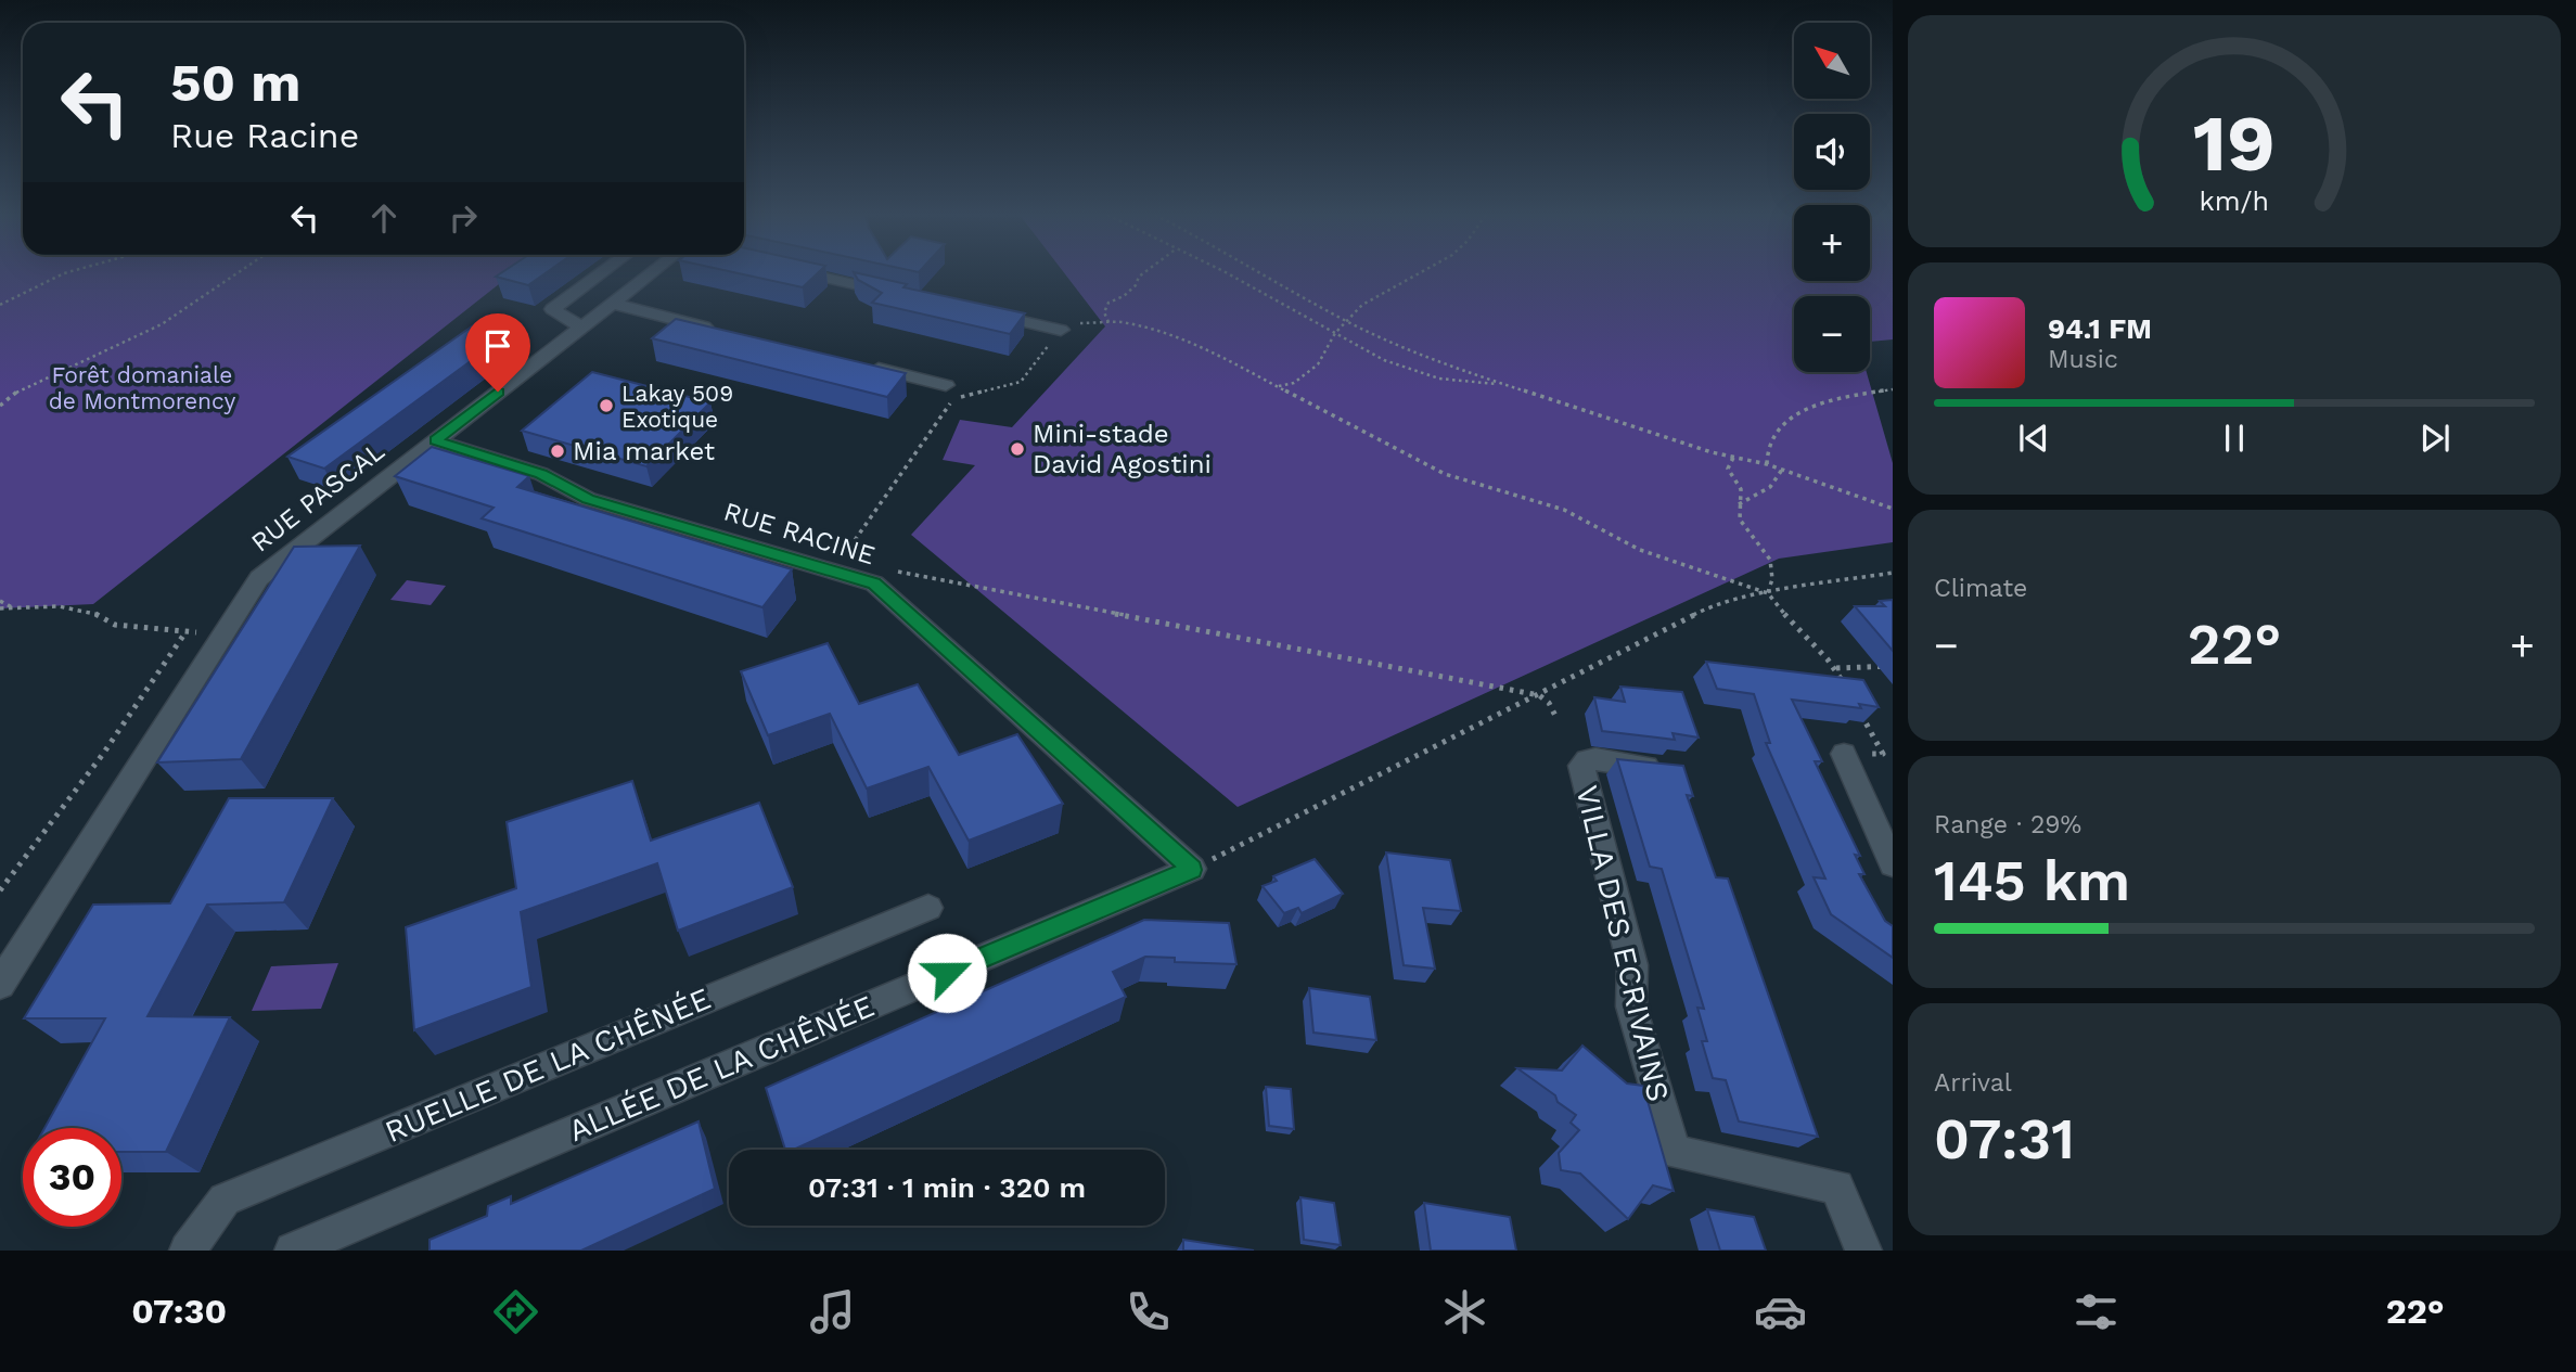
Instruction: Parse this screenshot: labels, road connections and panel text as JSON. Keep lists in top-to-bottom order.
{
  "streets": {
    "street": [
      "RUE PASCAL",
      "RUE RACINE",
      "VILLA DES ECRIVAINS",
      "RUELLE DE LA CHÊNÉE",
      "ALLÉE DE LA CHÊNÉE"
    ]
  },
  "crossings": [
    ["RUE PASCAL", "RUE RACINE"],
    ["RUE RACINE", "ALLÉE DE LA CHÊNÉE"]
  ],
  "parks": ["Forêt domaniale de Montmorency"],
  "places": ["Lakay 509 Exotique", "Mini-stade David Agostini", "Mia market"],
  "north": "top left",
  "page": {
    "map_buttons": ["+", "−"],
    "turn": ["50 m", "Rue Racine"],
    "song": ["94.1 FM", "Music"],
    "tile": [
      "Climate",
      ["Range · 29%", "145 km"],
      ["Arrival", "07:31"]
    ],
    "heat": ["−", "22°", "+"],
    "limit": "30",
    "trip": "07:31 · 1 min · 320 m",
    "tabs": ["07:30", "22°"],
    "gauge": ["19", "km/h"]
  }
}
